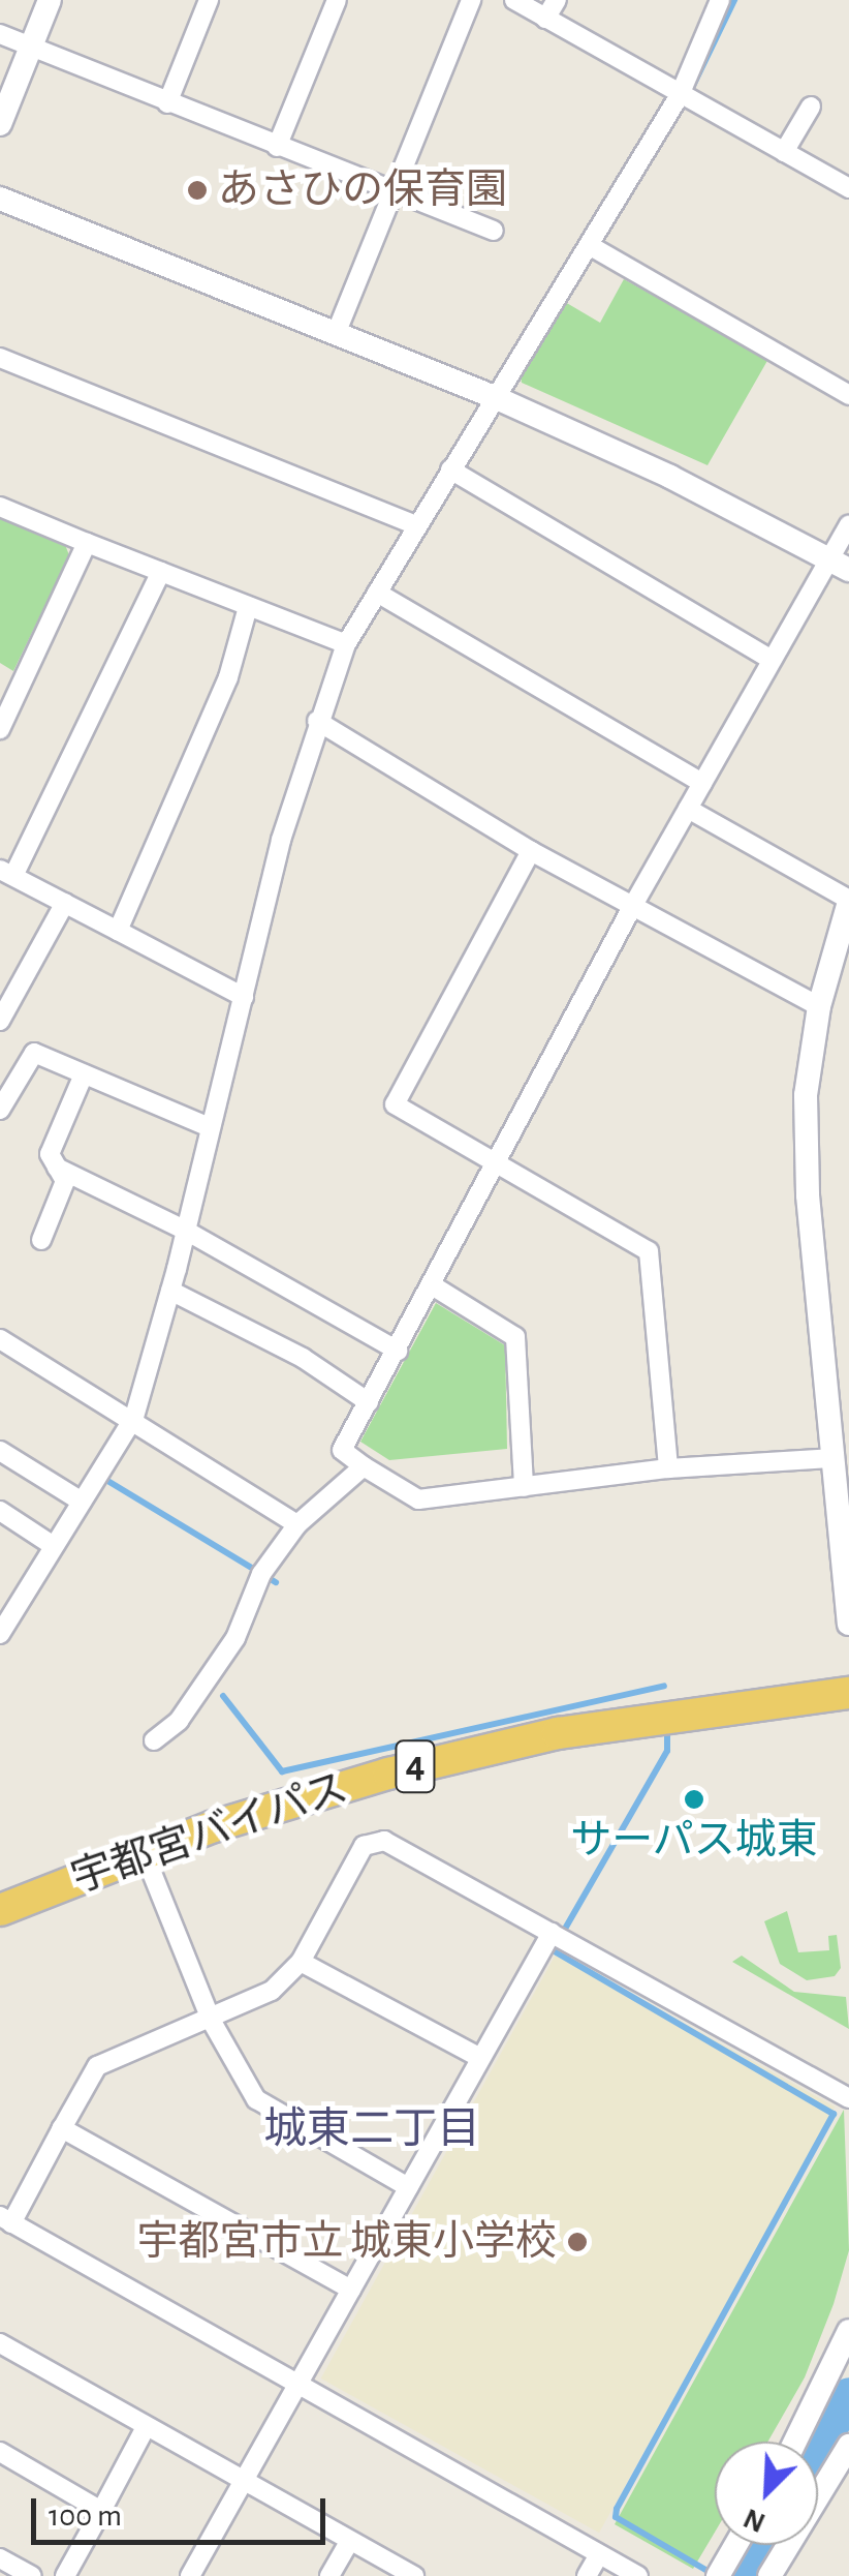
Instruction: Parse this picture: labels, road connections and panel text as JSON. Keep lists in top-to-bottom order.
{
  "streets": {
    "highway": ["4", "宇都宮バイパス"]
  },
  "districts": ["城東二丁目"],
  "places": ["あさひの保育園", "サーパス城東", "宇都宮市立 城東小学校"],
  "scale_bar": "100 m",
  "north": "bottom left"
}
